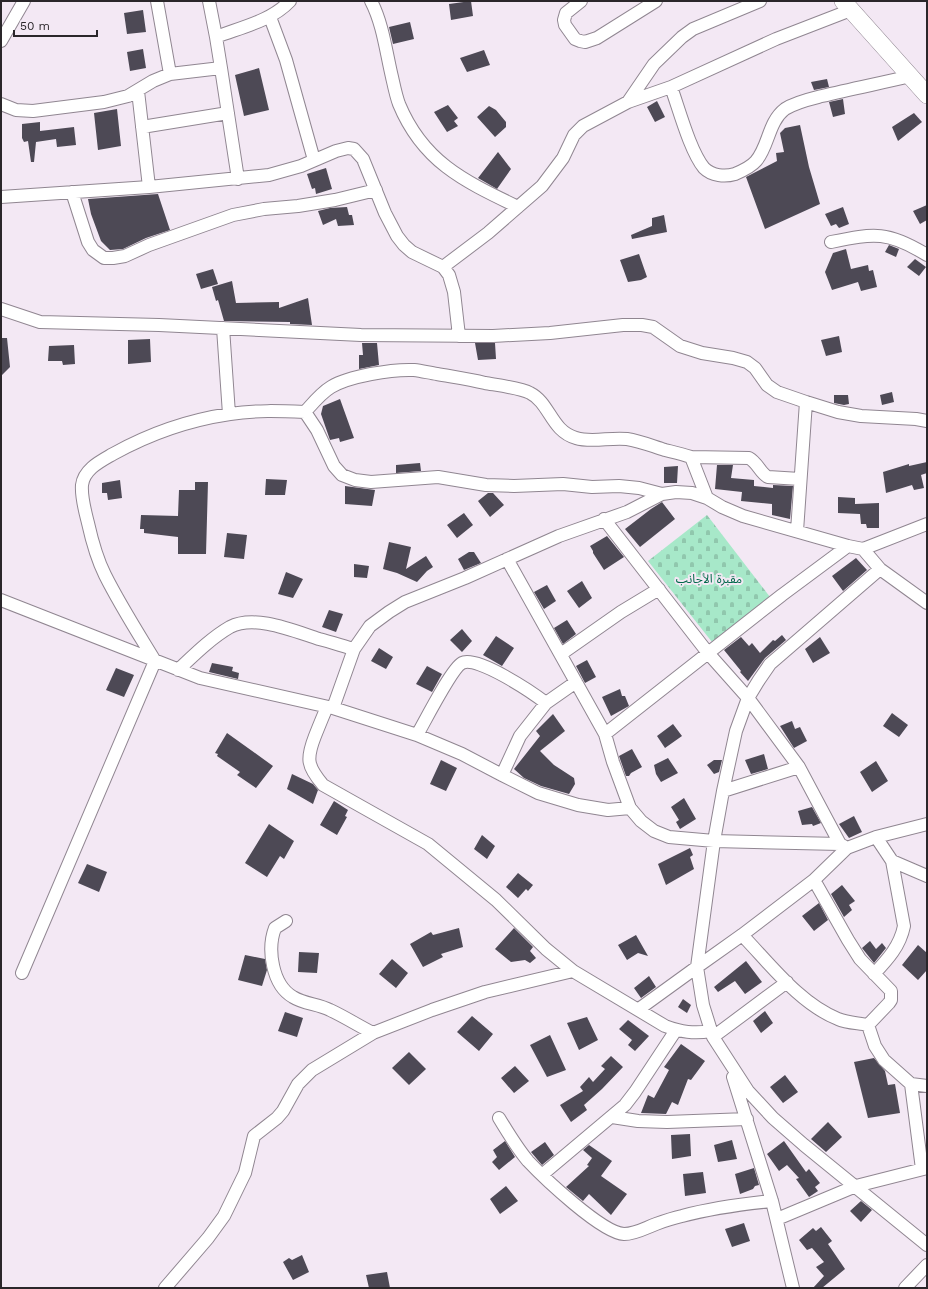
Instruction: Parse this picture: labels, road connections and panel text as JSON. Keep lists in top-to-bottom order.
{
  "parks": ["مقبرة الأجانب"],
  "scale_bar": "50 m"
}
